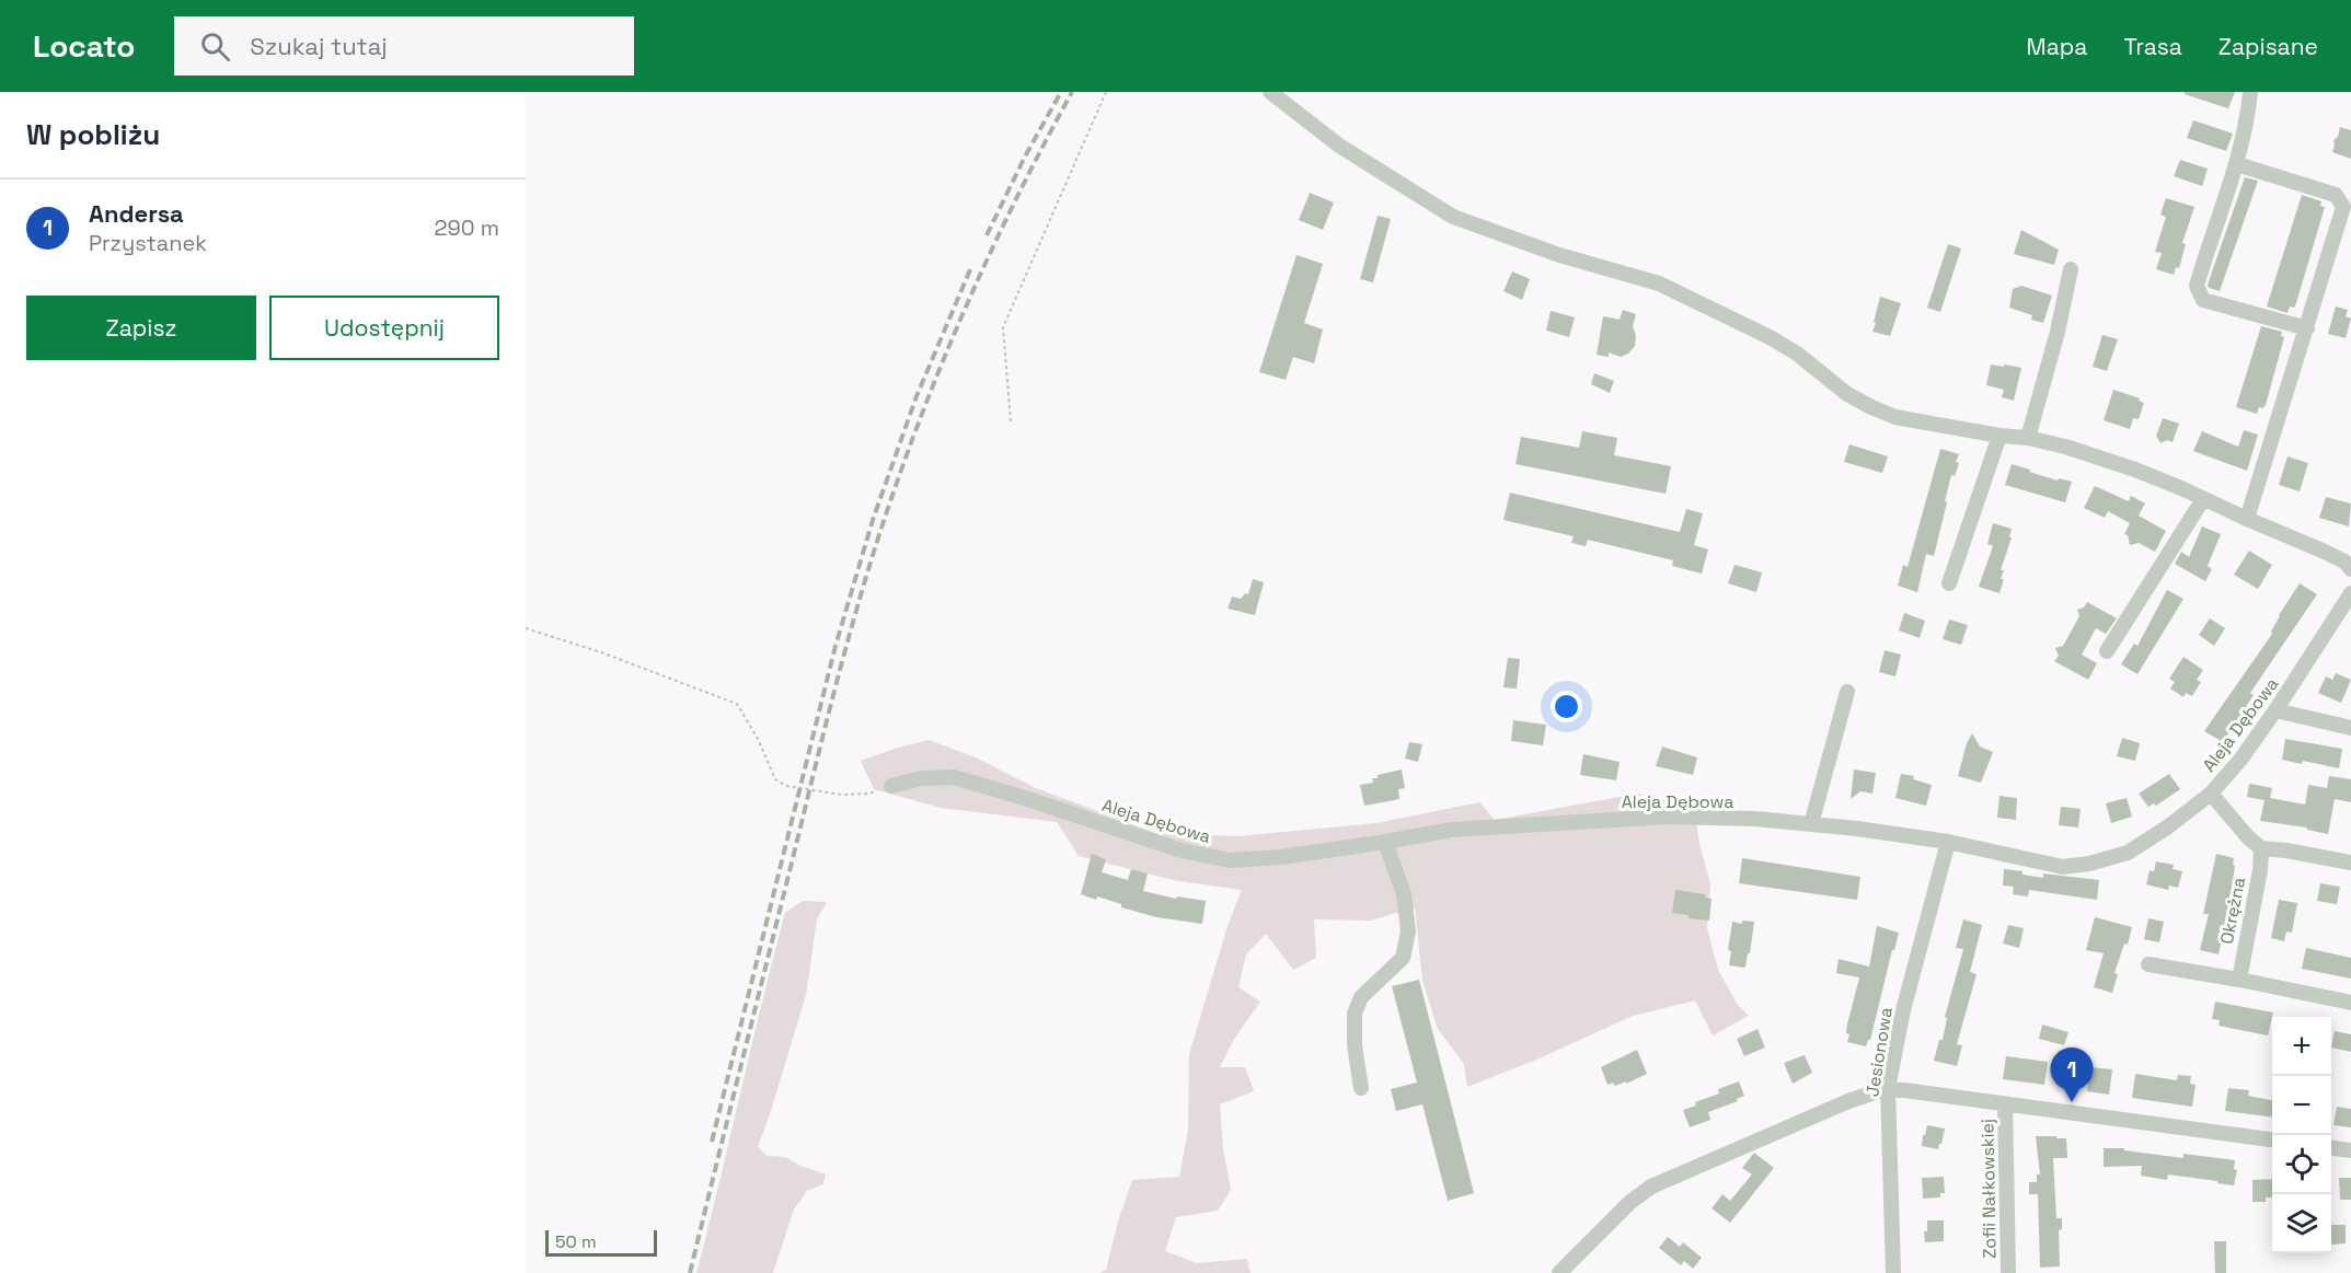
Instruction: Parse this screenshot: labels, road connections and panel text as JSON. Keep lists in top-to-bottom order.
{
  "streets": {
    "street": [
      "Aleja Dębowa",
      "Okrężna",
      "Jesionowa",
      "Zofii Nałkowskiej"
    ]
  },
  "crossings": [
    ["Aleja Dębowa", "Jesionowa"]
  ],
  "scale_bar": "50 m",
  "page": {
    "header": "Locato",
    "search": "Szukaj tutaj",
    "nav": ["Mapa", "Trasa", "Zapisane"],
    "heading": "W pobliżu",
    "list": [
      {
        "mark": "1",
        "name": "Andersa",
        "note": "Przystanek",
        "value": "290 m"
      }
    ],
    "buttons": ["Zapisz", "Udostępnij"],
    "map_buttons": ["+", "−"],
    "pins": "1",
    "scale": "50 m"
  }
}
